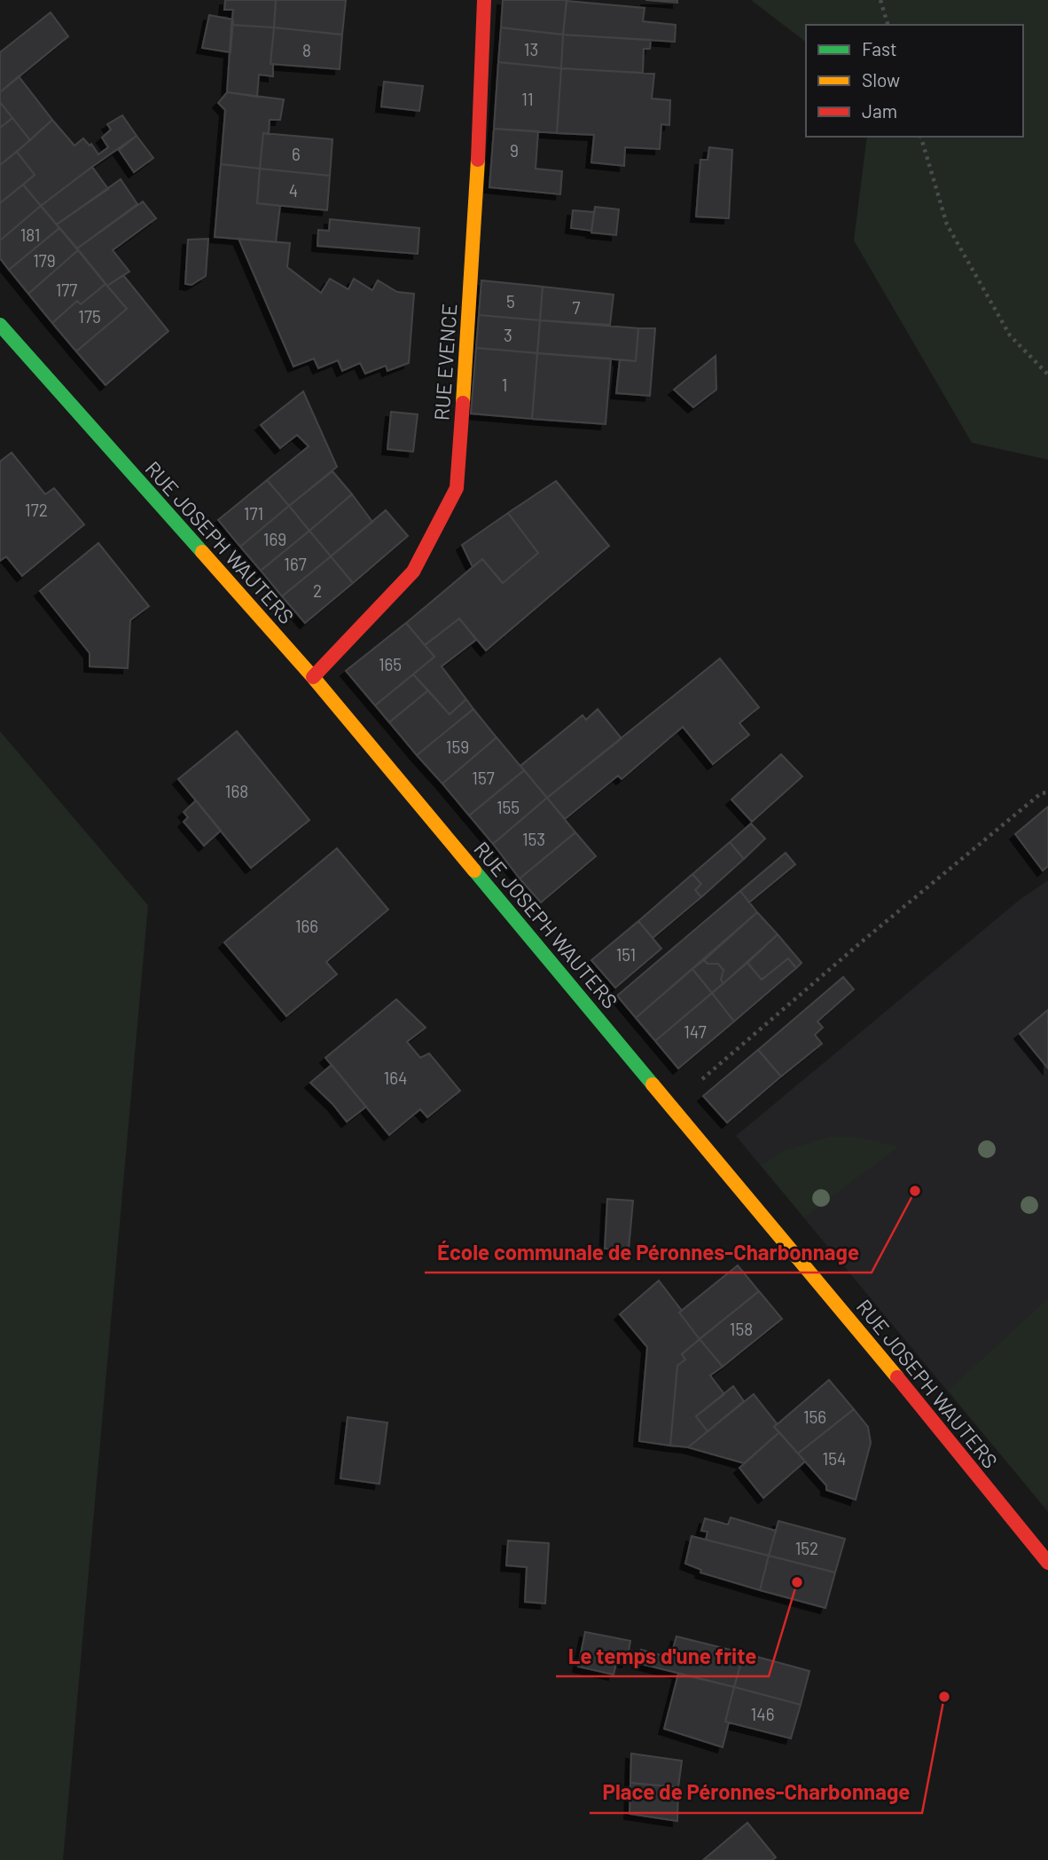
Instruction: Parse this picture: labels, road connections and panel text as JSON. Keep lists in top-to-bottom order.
{
  "streets": {
    "street": ["RUE EVENCE", "RUE JOSEPH WAUTERS"]
  },
  "crossings": [
    ["RUE EVENCE", "RUE JOSEPH WAUTERS"]
  ],
  "places": ["École communale de Péronnes-Charbonnage", "Le temps d'une frite", "Place de Péronnes-Charbonnage"],
  "house_numbers": [
    "13",
    "8",
    "11",
    "9",
    "6",
    "4",
    "181",
    "179",
    "177",
    "5",
    "7",
    "175",
    "3",
    "1",
    "172",
    "171",
    "169",
    "167",
    "2",
    "165",
    "159",
    "157",
    "168",
    "155",
    "153",
    "166",
    "151",
    "147",
    "164",
    "158",
    "156",
    "154",
    "152",
    "146"
  ],
  "legend": ["Fast", "Slow", "Jam"]
}
